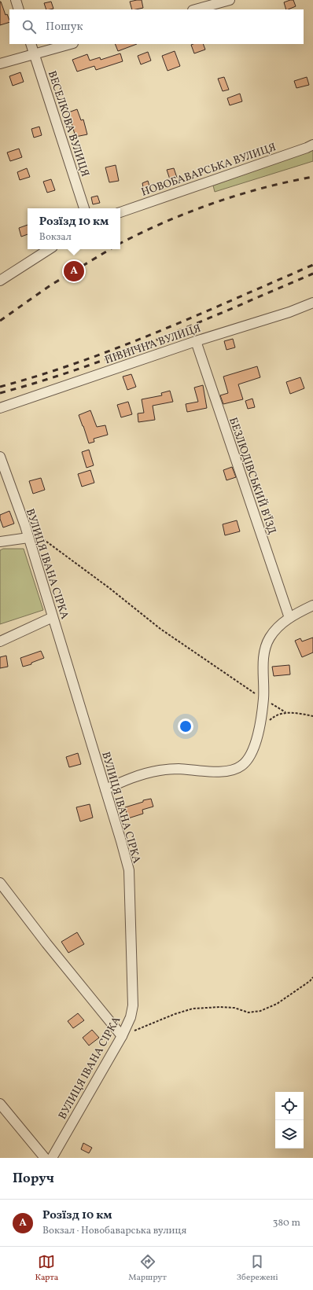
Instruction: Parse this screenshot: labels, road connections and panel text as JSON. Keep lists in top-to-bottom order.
{
  "streets": {
    "street": [
      "ВЕСЕЛКОВА ВУЛИЦЯ",
      "НОВОБАВАРСЬКА ВУЛИЦЯ",
      "ПІВНІЧНА ВУЛИЦЯ",
      "БЕЗЛЮДІВСЬКИЙ В'ЇЗД",
      "ВУЛИЦЯ ІВАНА СІРКА"
    ]
  },
  "crossings": [
    ["ПІВНІЧНА ВУЛИЦЯ", "БЕЗЛЮДІВСЬКИЙ В'ЇЗД"]
  ],
  "page": {
    "search": "Пошук",
    "popup": ["Розїзд 10 км", "Вокзал"],
    "pins": "A",
    "heading": "Поруч",
    "list": [
      {
        "mark": "A",
        "name": "Розїзд 10 км",
        "note": "Вокзал · Новобаварська вулиця",
        "value": "380 m"
      }
    ],
    "nav": ["Карта", "Маршрут", "Збережені"]
  }
}
